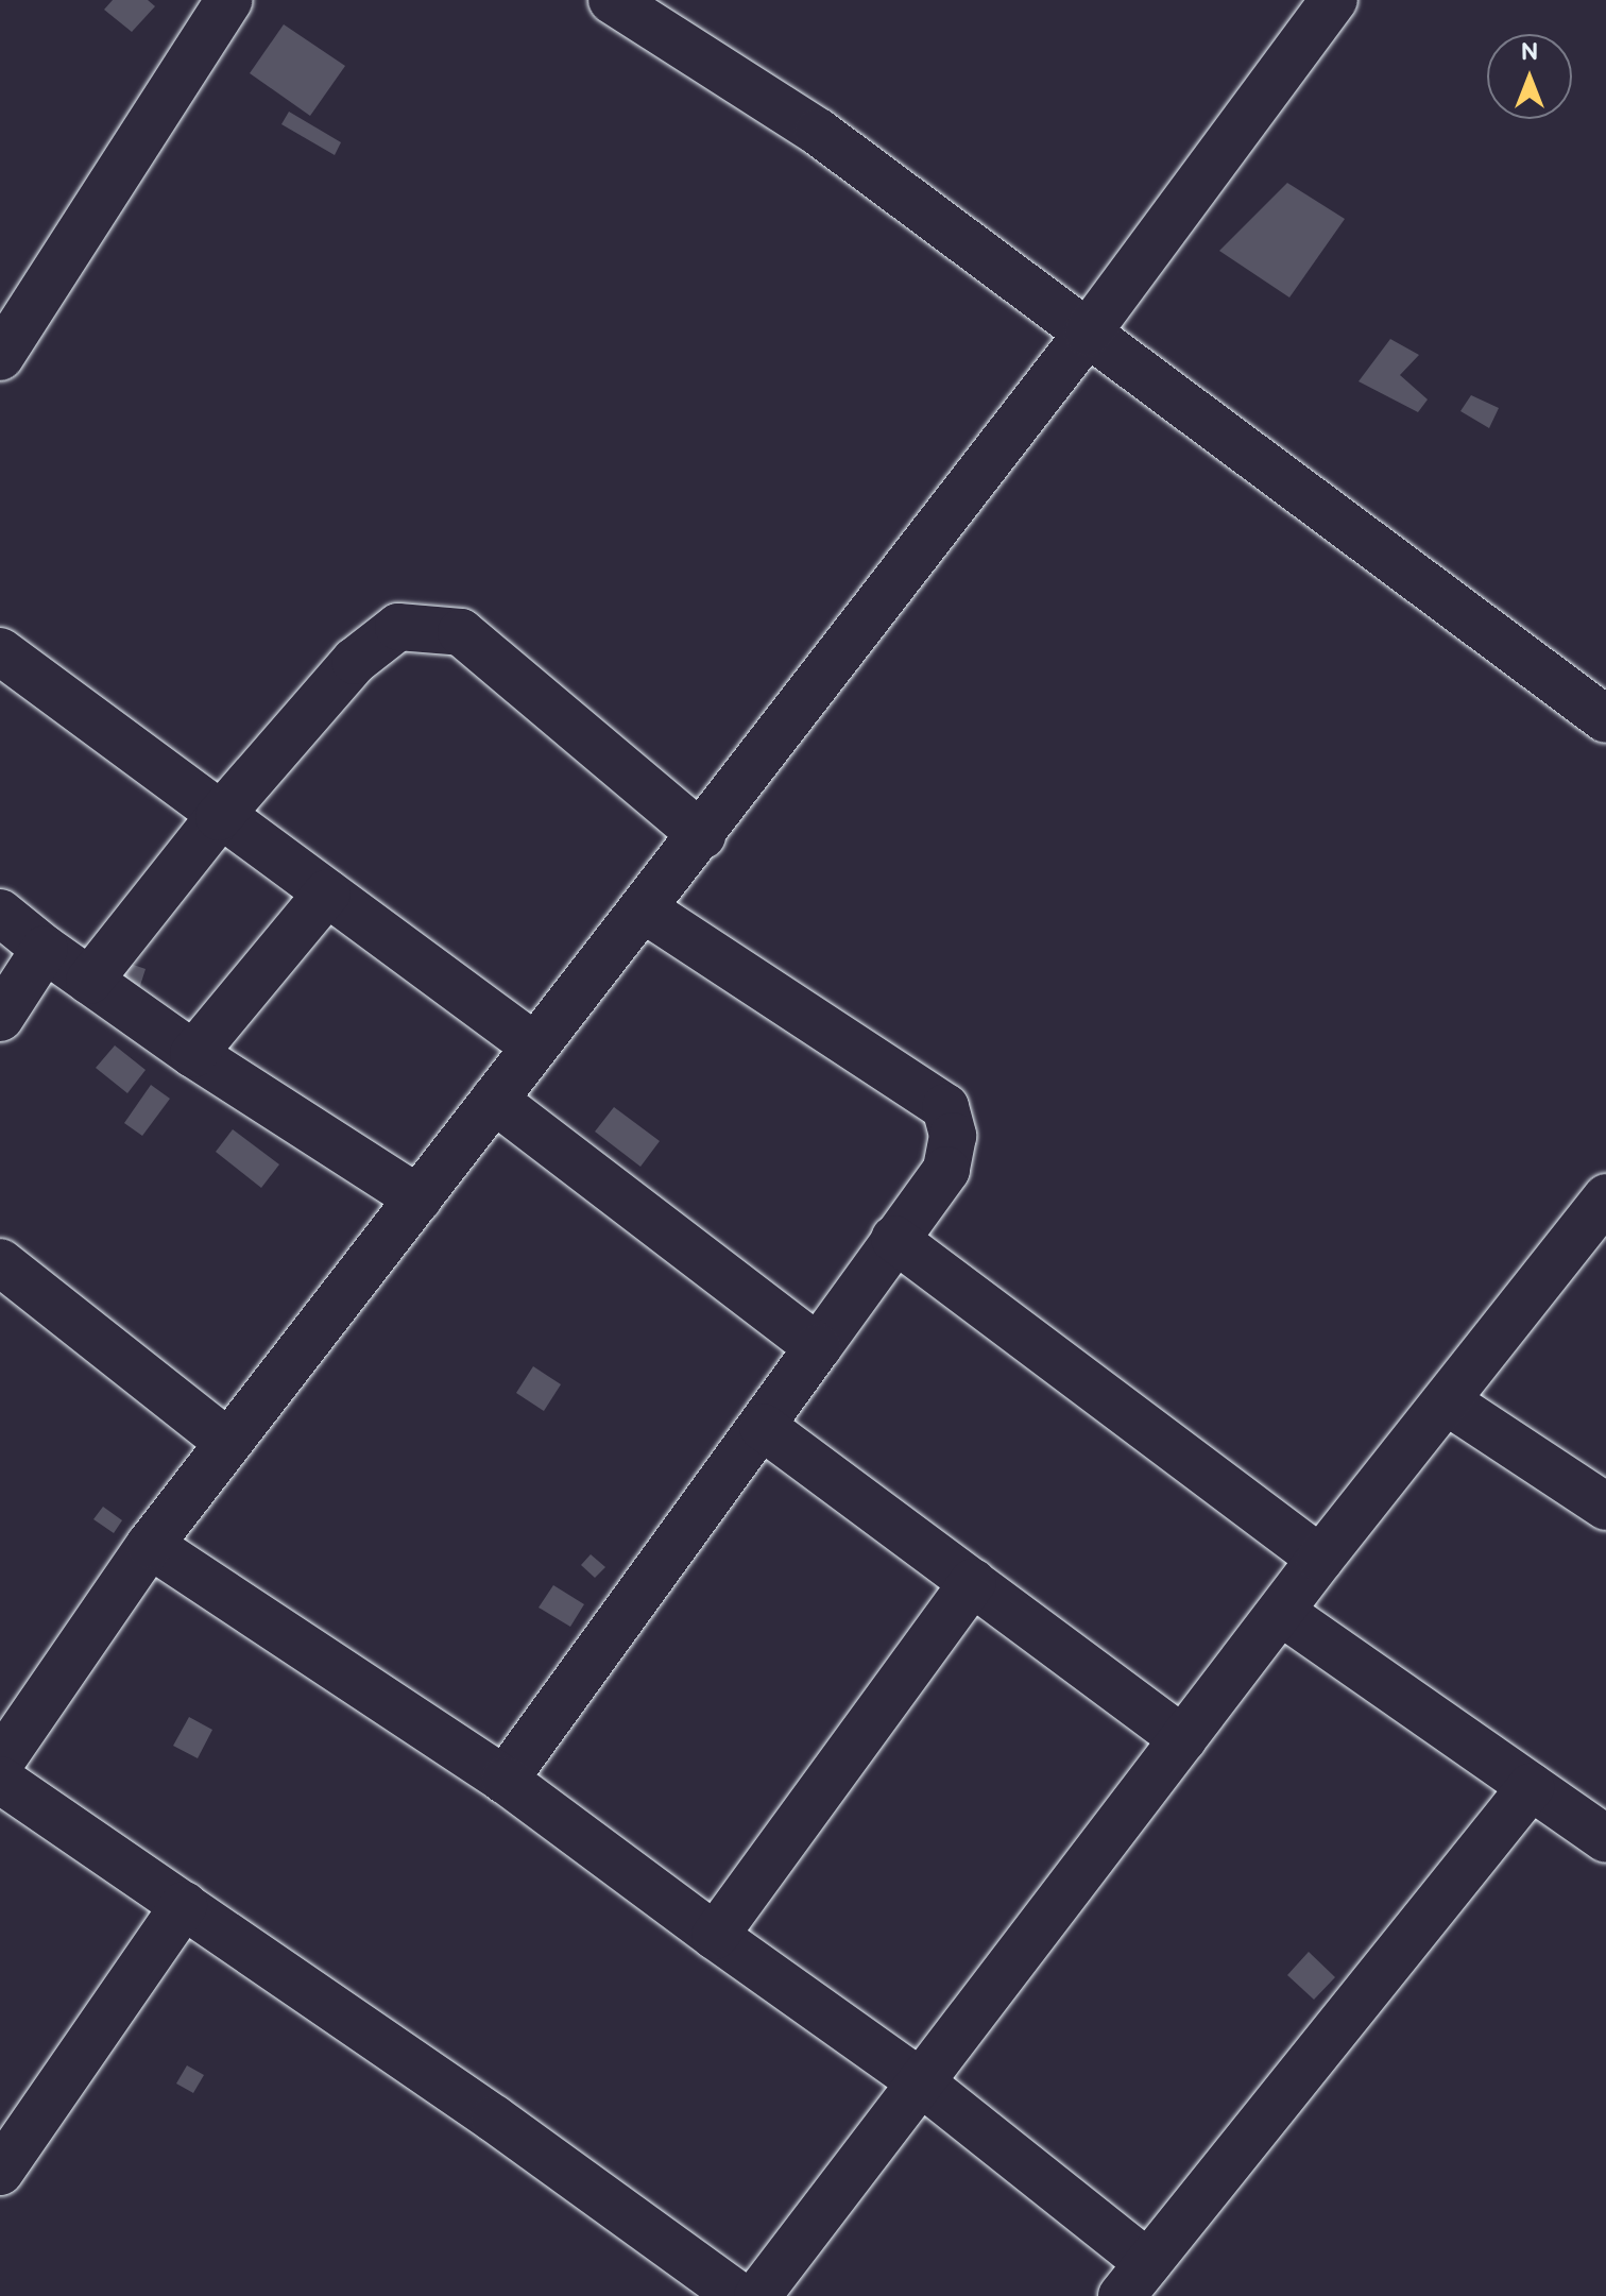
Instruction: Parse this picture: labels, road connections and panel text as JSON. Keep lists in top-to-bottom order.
{
  "north": "top"
}
